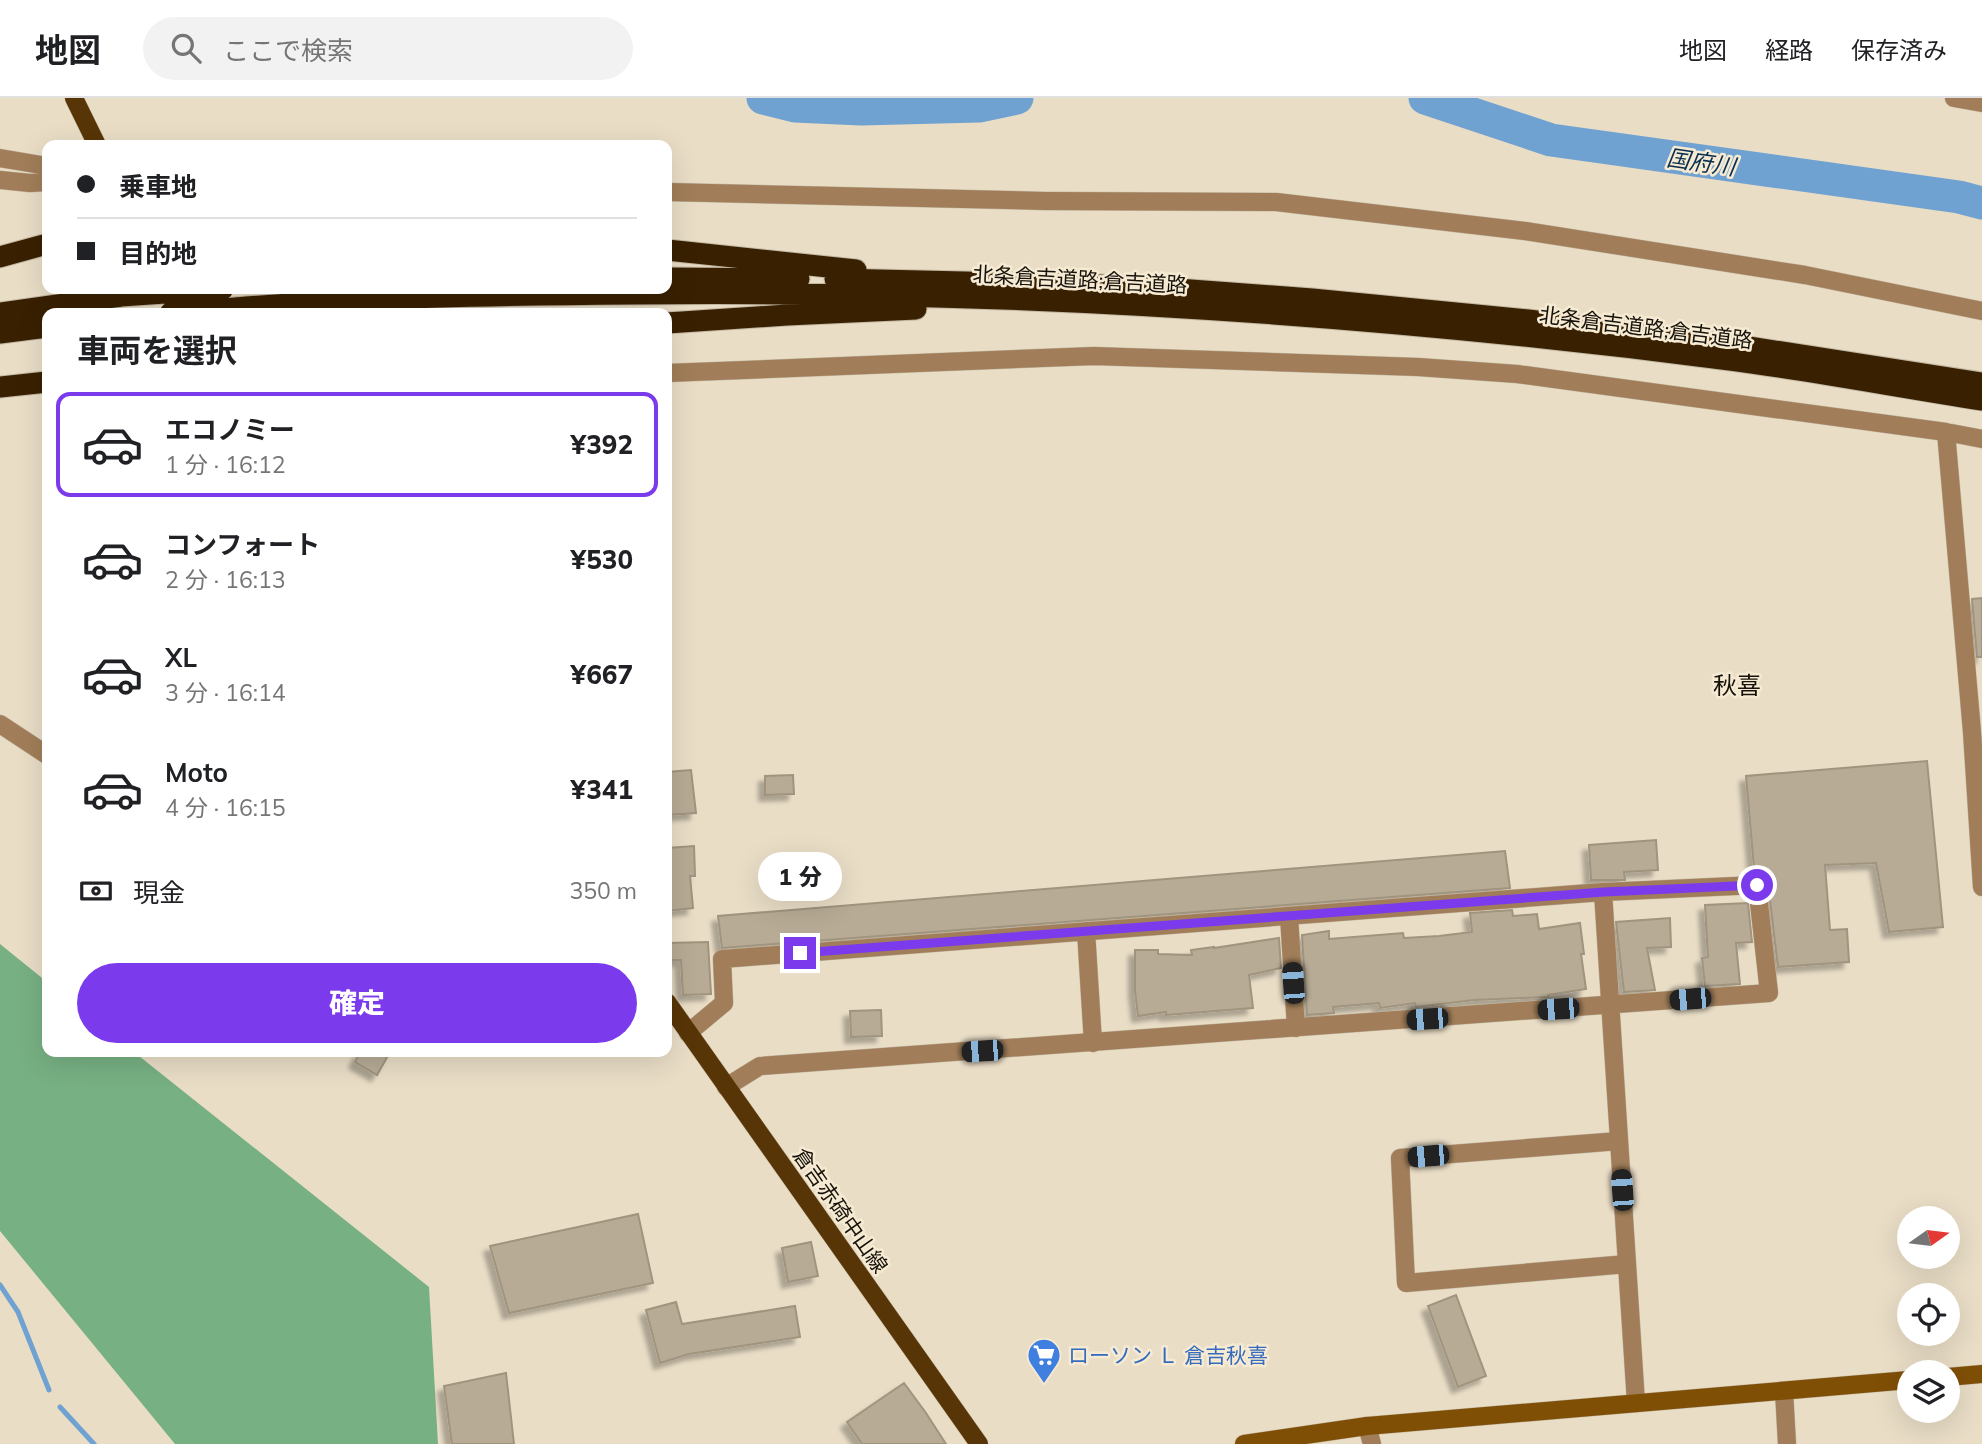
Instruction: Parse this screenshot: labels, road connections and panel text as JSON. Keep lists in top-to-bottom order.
{
  "streets": {
    "highway": ["北条倉吉道路;倉吉道路"],
    "main road": ["倉吉赤碕中山線"]
  },
  "districts": ["秋喜"],
  "water": ["国府川"],
  "places": {
    "supermarket": ["ローソン Ｌ 倉吉秋喜"]
  },
  "north": "right",
  "page": {
    "header": "地図",
    "search": "ここで検索",
    "nav": ["地図", "経路", "保存済み"],
    "banner": ["乗車地", "目的地"],
    "heading": "車両を選択",
    "list": [
      {
        "name": "エコノミー",
        "note": "1 分 · 16:12",
        "value": "¥392"
      },
      {
        "name": "コンフォート",
        "note": "2 分 · 16:13",
        "value": "¥530"
      },
      {
        "name": "XL",
        "note": "3 分 · 16:14",
        "value": "¥667"
      },
      {
        "name": "Moto",
        "note": "4 分 · 16:15",
        "value": "¥341"
      }
    ],
    "bubble": "1 分",
    "pay": ["現金", "350 m"],
    "buttons": "確定"
  }
}
